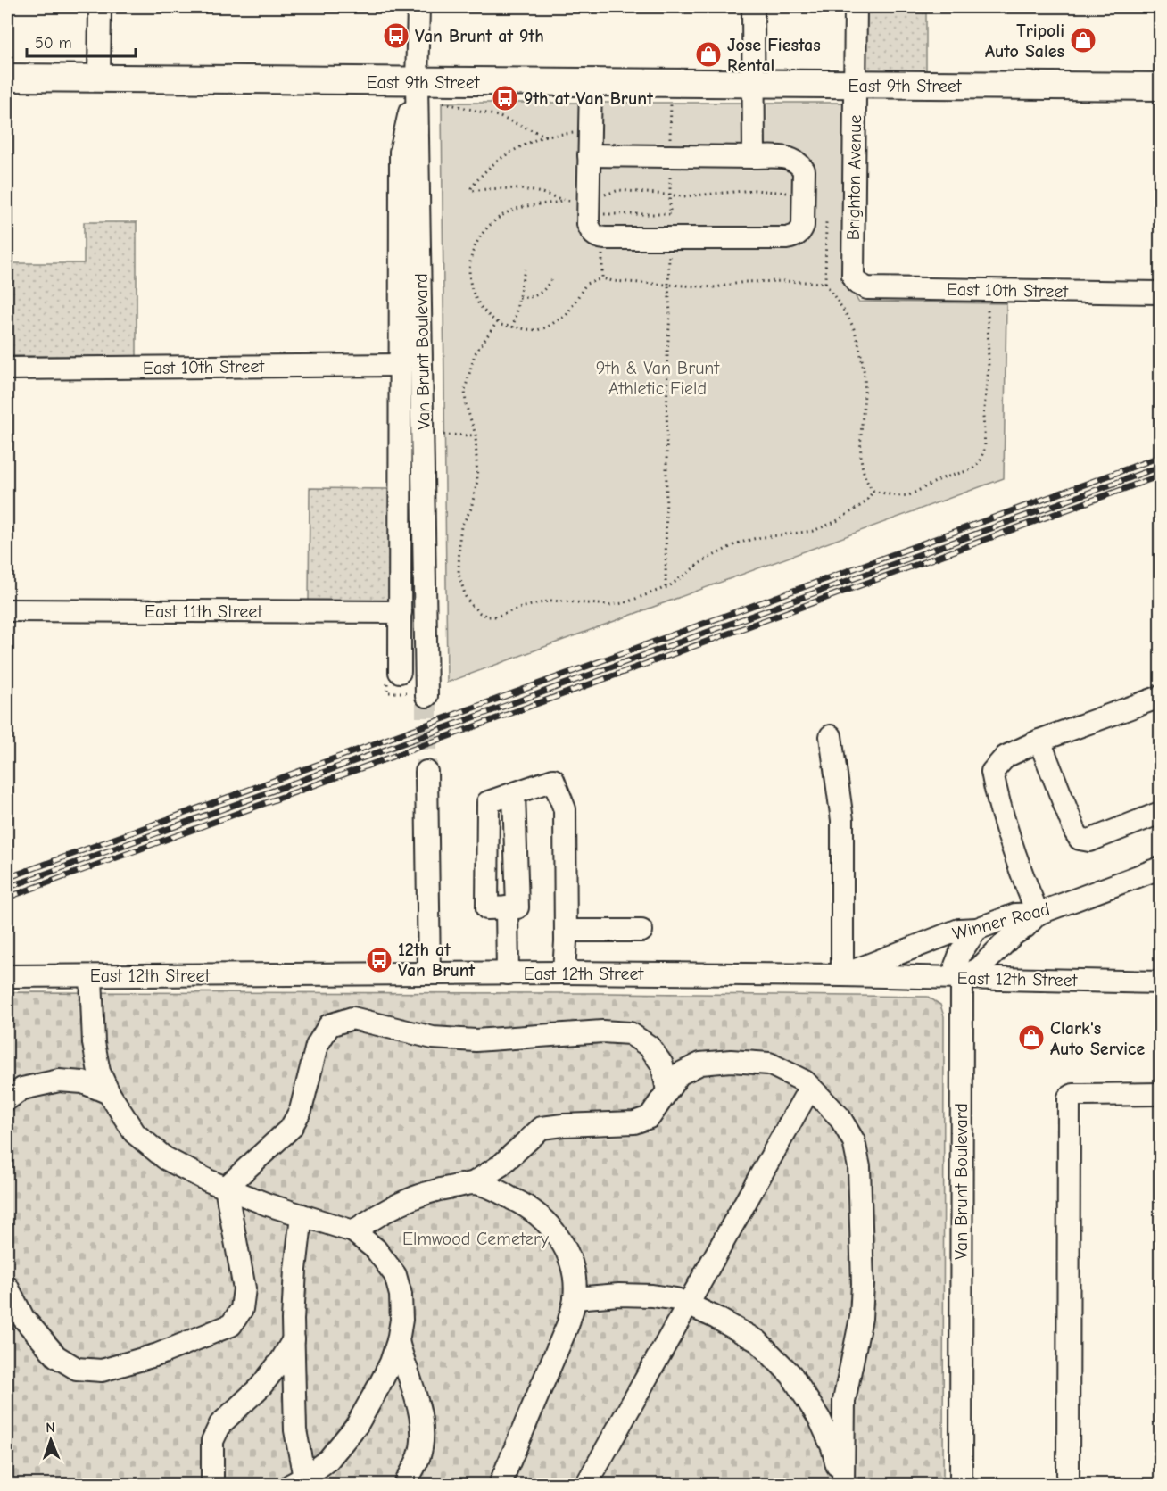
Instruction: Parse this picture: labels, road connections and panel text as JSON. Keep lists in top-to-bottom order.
{
  "streets": {
    "main road": ["East 9th Street"],
    "street": [
      "Brighton Avenue",
      "East 10th Street",
      "Van Brunt Boulevard",
      "East 11th Street",
      "Winner Road",
      "East 12th Street"
    ]
  },
  "crossings": [
    ["East 9th Street", "Brighton Avenue"],
    ["East 9th Street", "Van Brunt Boulevard"],
    ["Brighton Avenue", "East 10th Street"],
    ["Van Brunt Boulevard", "Winner Road"],
    ["Van Brunt Boulevard", "East 12th Street"],
    ["Winner Road", "East 12th Street"]
  ],
  "parks": ["9th & Van Brunt Athletic Field", "Elmwood Cemetery"],
  "places": {
    "bus stop": ["Van Brunt at 9th", "9th at Van Brunt", "12th at Van Brunt"],
    "shop": ["Tripoli Auto Sales", "Jose Fiestas Rental", "Clark's Auto Service"]
  },
  "scale_bar": "50 m",
  "north": "top"
}
